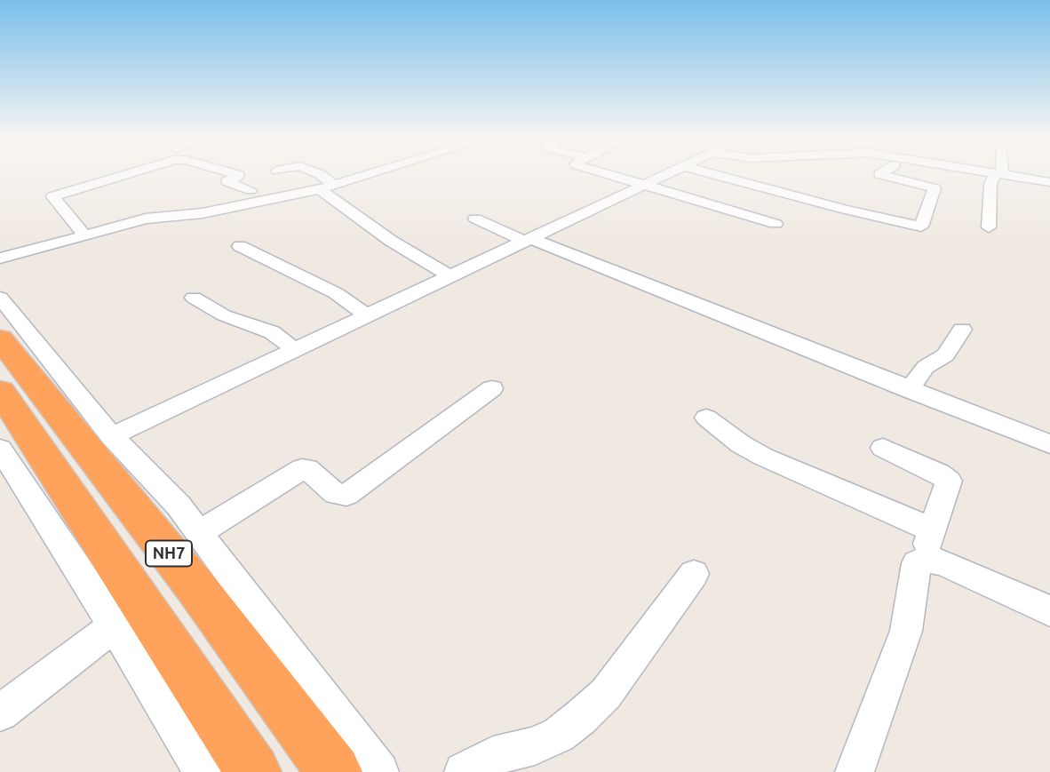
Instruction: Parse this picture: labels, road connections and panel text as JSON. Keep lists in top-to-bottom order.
{
  "streets": {
    "highway": ["NH7"]
  }
}
